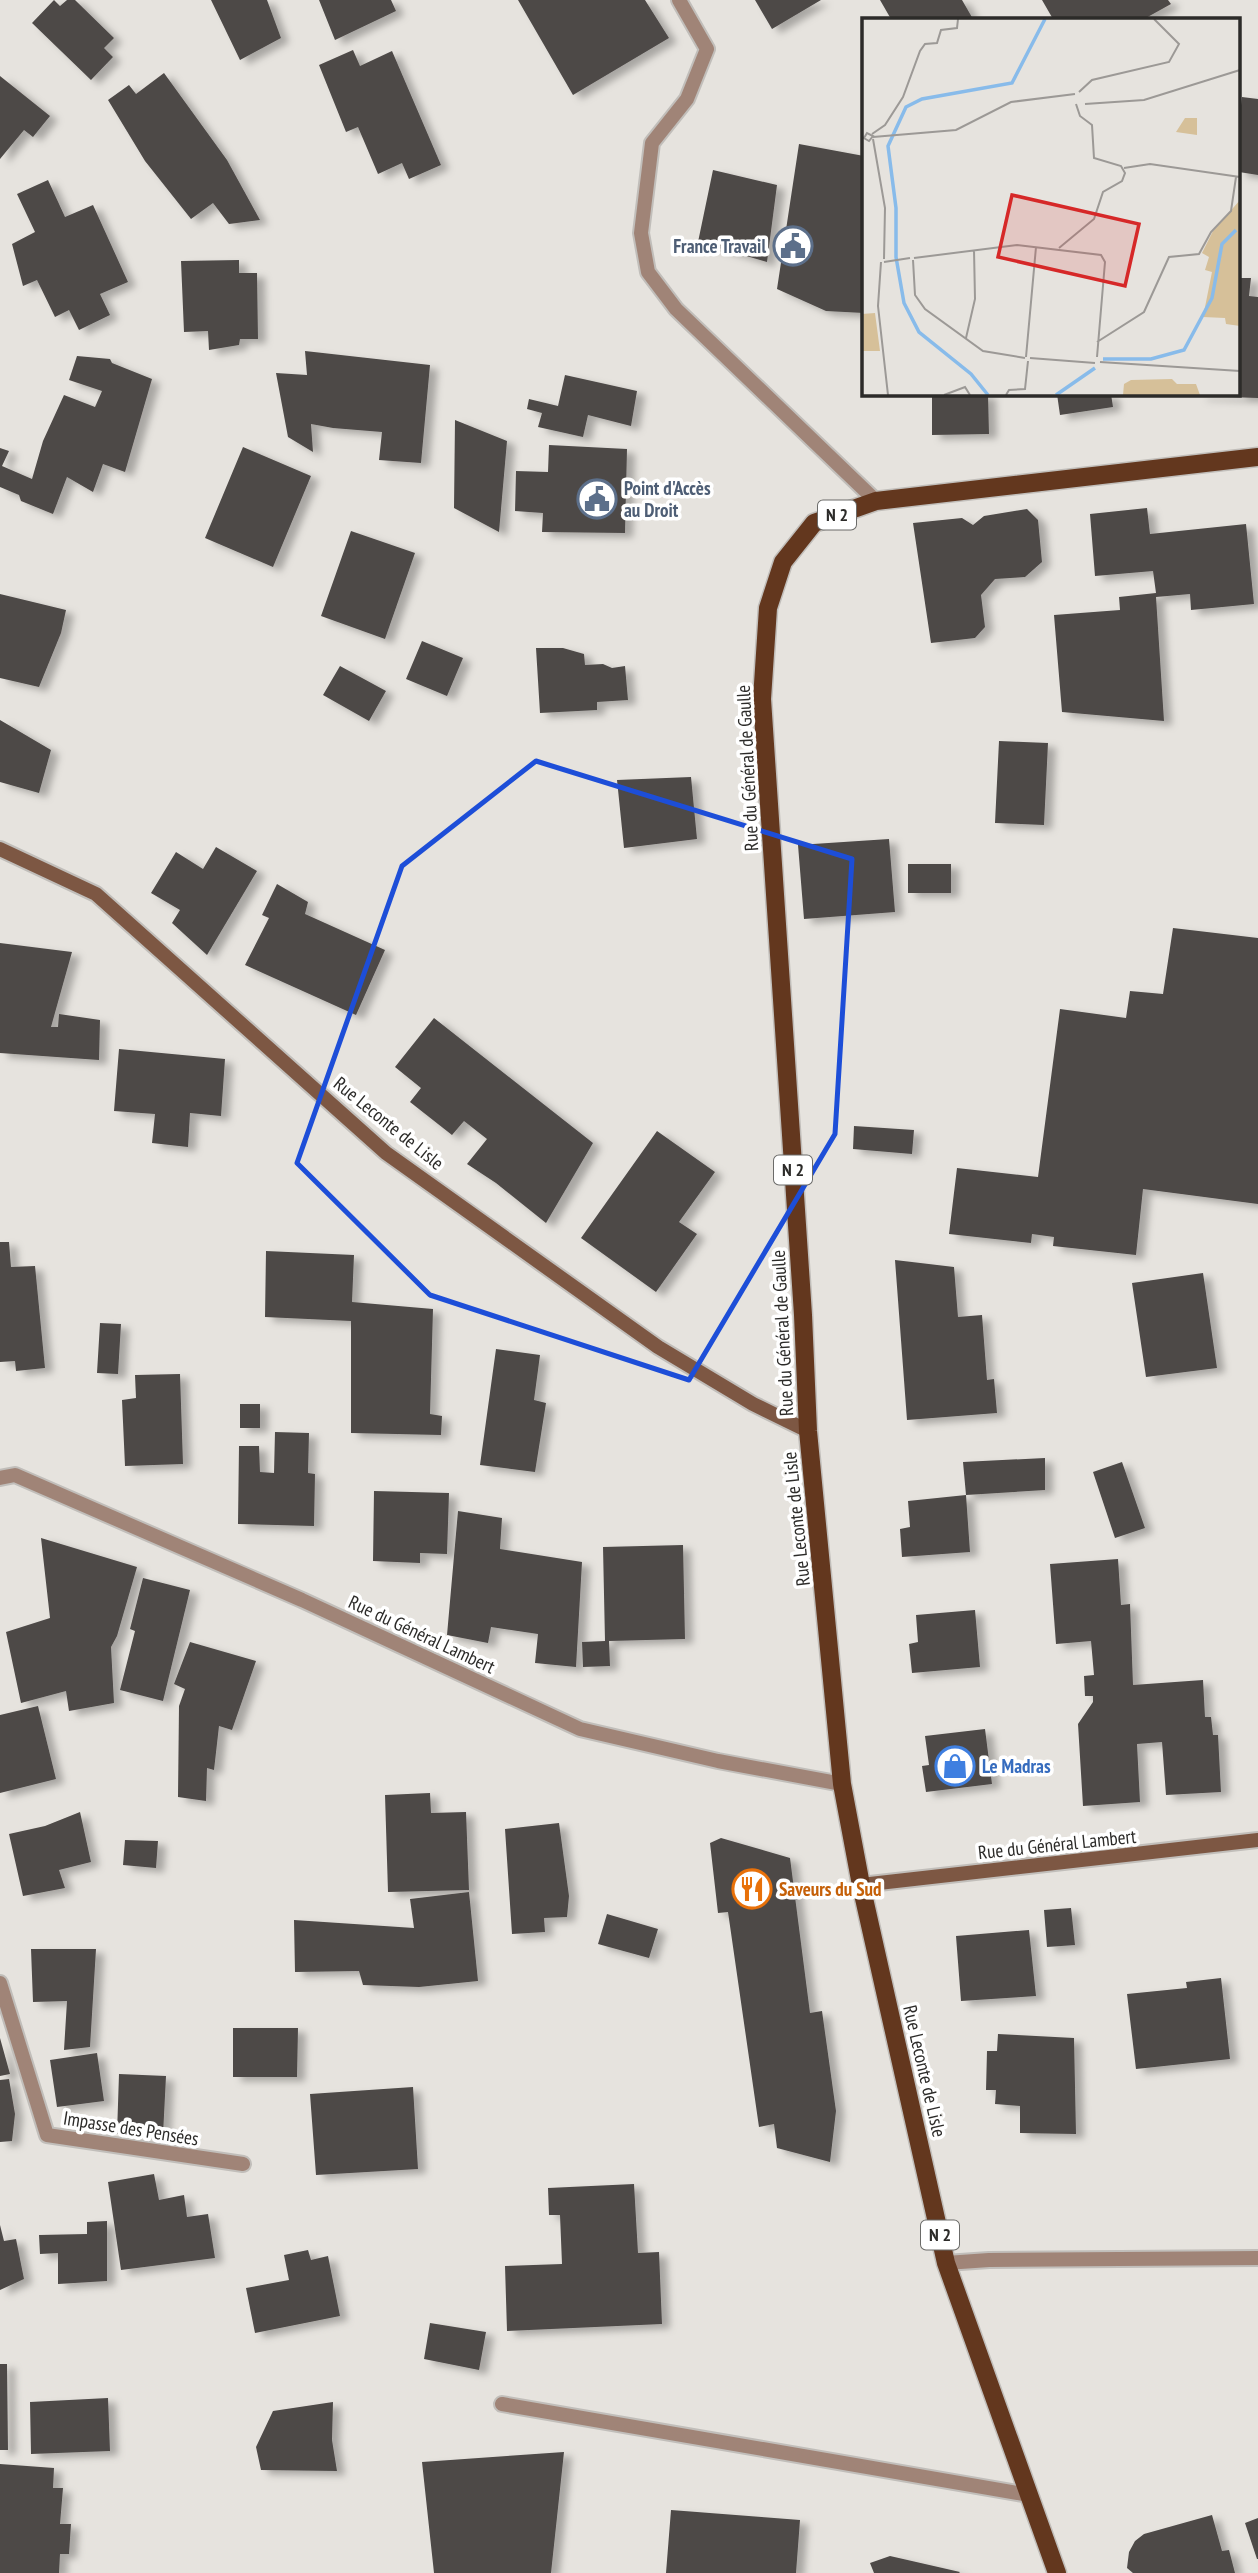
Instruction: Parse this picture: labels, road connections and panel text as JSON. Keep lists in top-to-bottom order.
{
  "streets": {
    "main road": [
      "N 2",
      "Rue du Général de Gaulle",
      "Rue Leconte de Lisle",
      "Rue du Général Lambert"
    ],
    "street": ["Impasse des Pensées"]
  },
  "crossings": [
    ["Rue du Général de Gaulle", "Rue Leconte de Lisle"],
    ["Rue Leconte de Lisle", "Rue du Général Lambert"]
  ],
  "places": {
    "public building": ["France Travail", "Point d'Accès au Droit"],
    "shop": ["Le Madras"],
    "restaurant": ["Saveurs du Sud"]
  }
}
